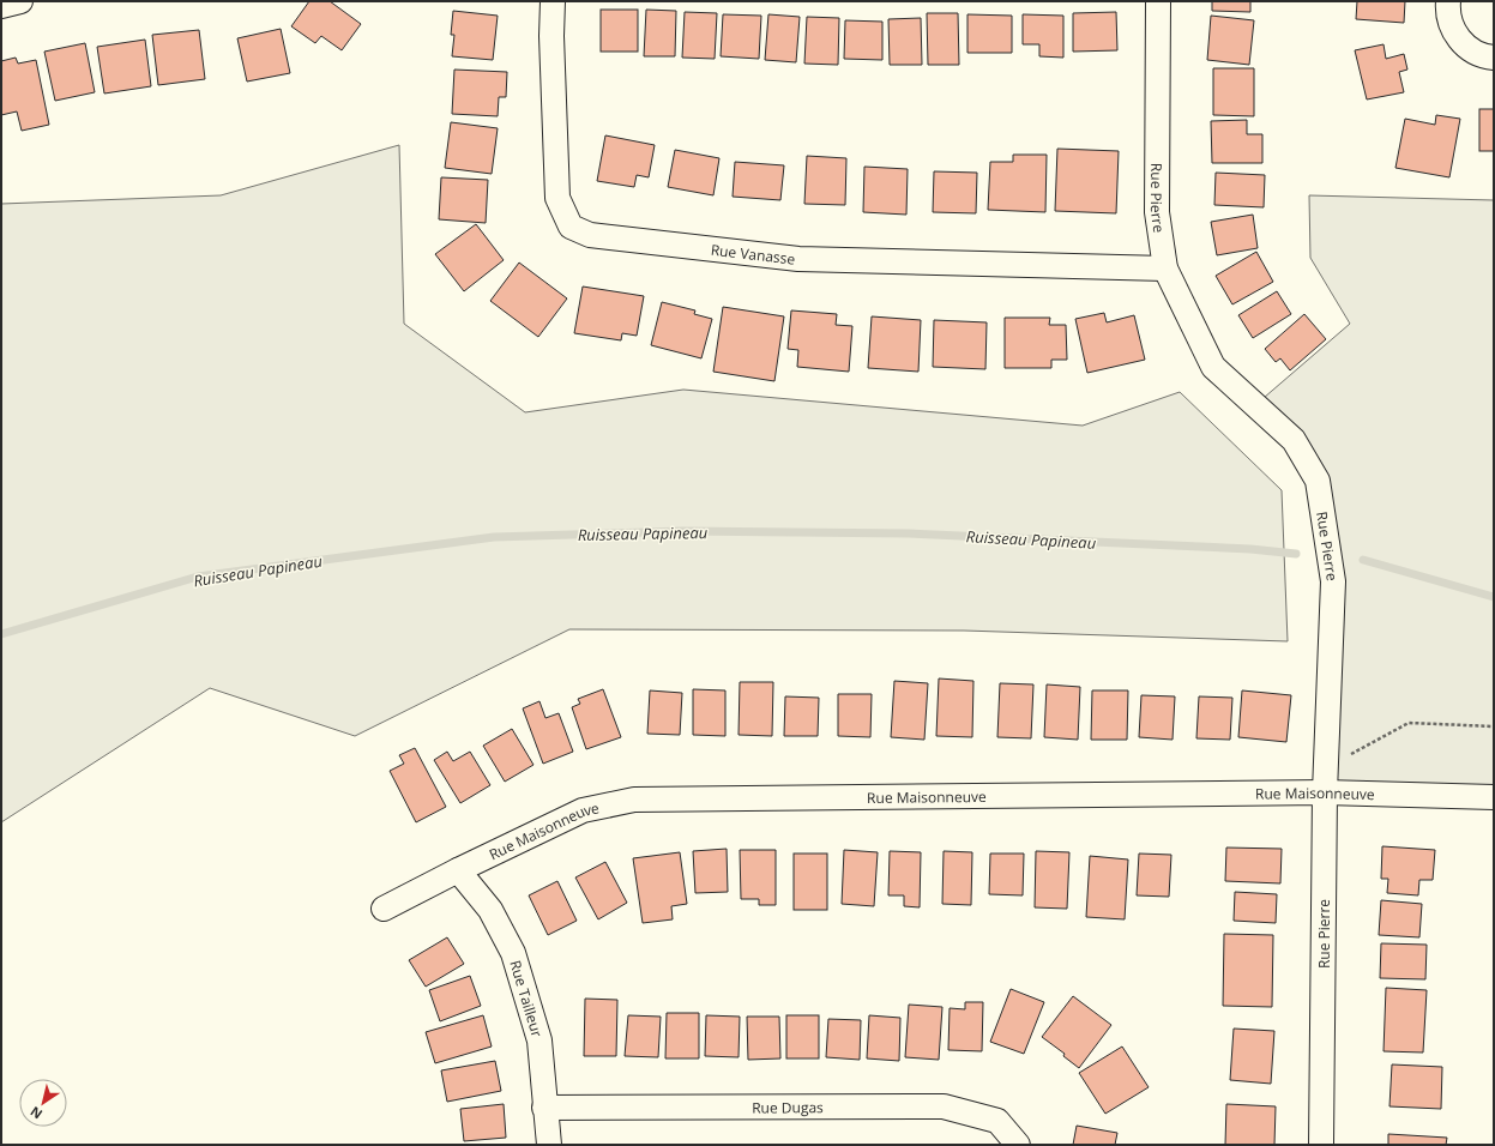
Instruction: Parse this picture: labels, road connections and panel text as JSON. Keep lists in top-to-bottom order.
{
  "streets": {
    "street": [
      "Rue Pierre",
      "Rue Vanasse",
      "Rue Maisonneuve",
      "Rue Tailleur",
      "Rue Dugas"
    ]
  },
  "crossings": [
    ["Rue Pierre", "Rue Vanasse"],
    ["Rue Pierre", "Rue Maisonneuve"],
    ["Rue Maisonneuve", "Rue Tailleur"],
    ["Rue Tailleur", "Rue Dugas"]
  ],
  "water": ["Ruisseau Papineau"],
  "north": "bottom left"
}
